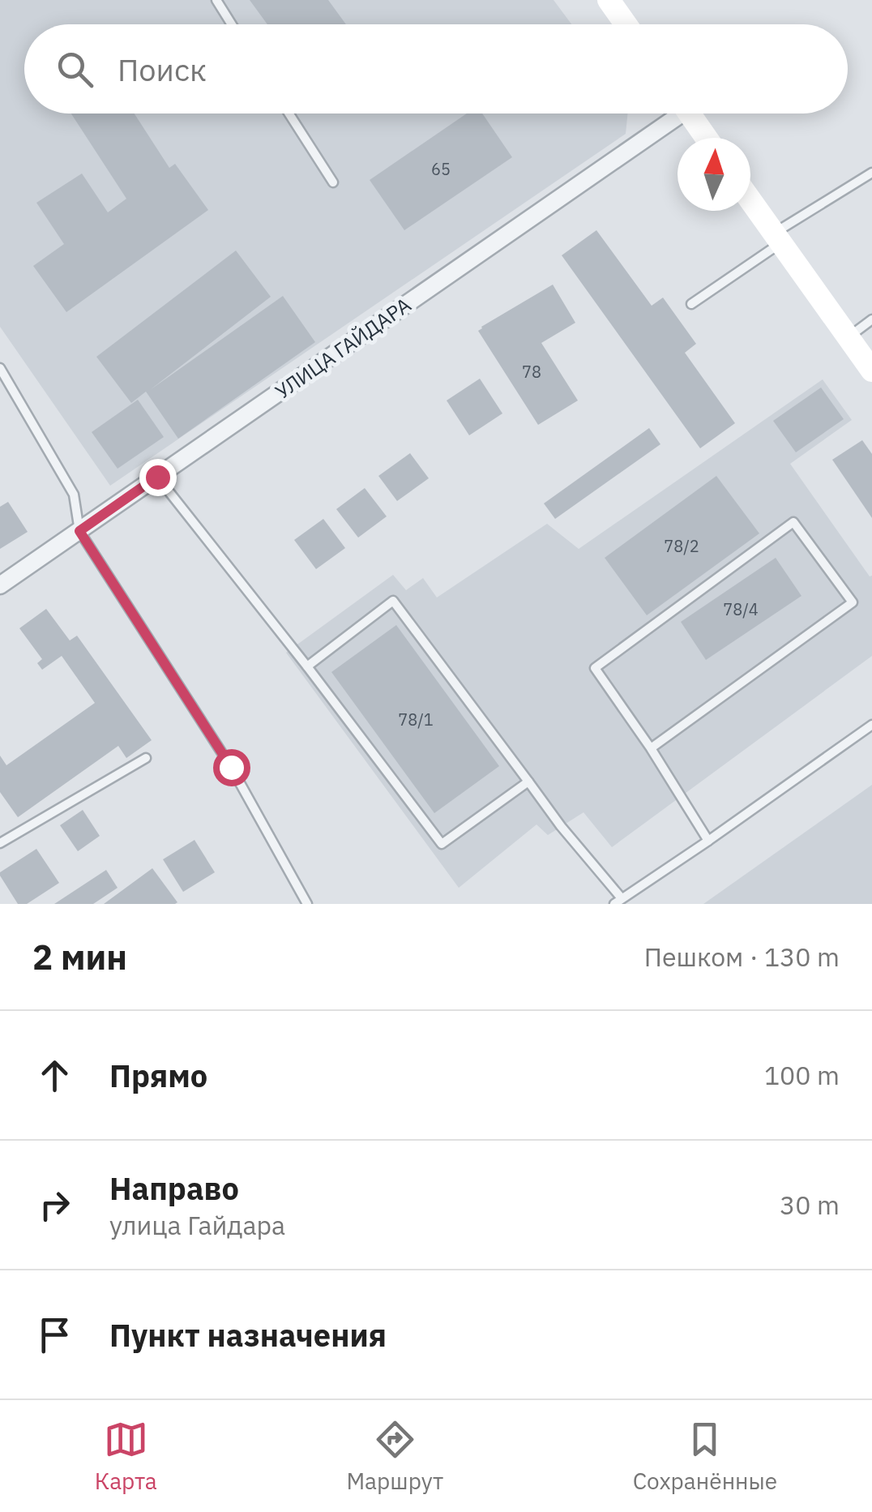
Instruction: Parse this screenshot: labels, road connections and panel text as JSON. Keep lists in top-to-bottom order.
{
  "streets": {
    "street": ["УЛИЦА ГАЙДАРА"]
  },
  "house_numbers": [
    "65",
    "78",
    "78/2",
    "78/4",
    "78/1"
  ],
  "north": "top",
  "page": {
    "search": "Поиск",
    "heading": ["2 мин", "Пешком · 130 m"],
    "list": [
      ["Прямо", "100 m"],
      ["Направо", "улица Гайдара", "30 m"],
      "Пункт назначения"
    ],
    "nav": ["Карта", "Маршрут", "Сохранённые"]
  }
}
